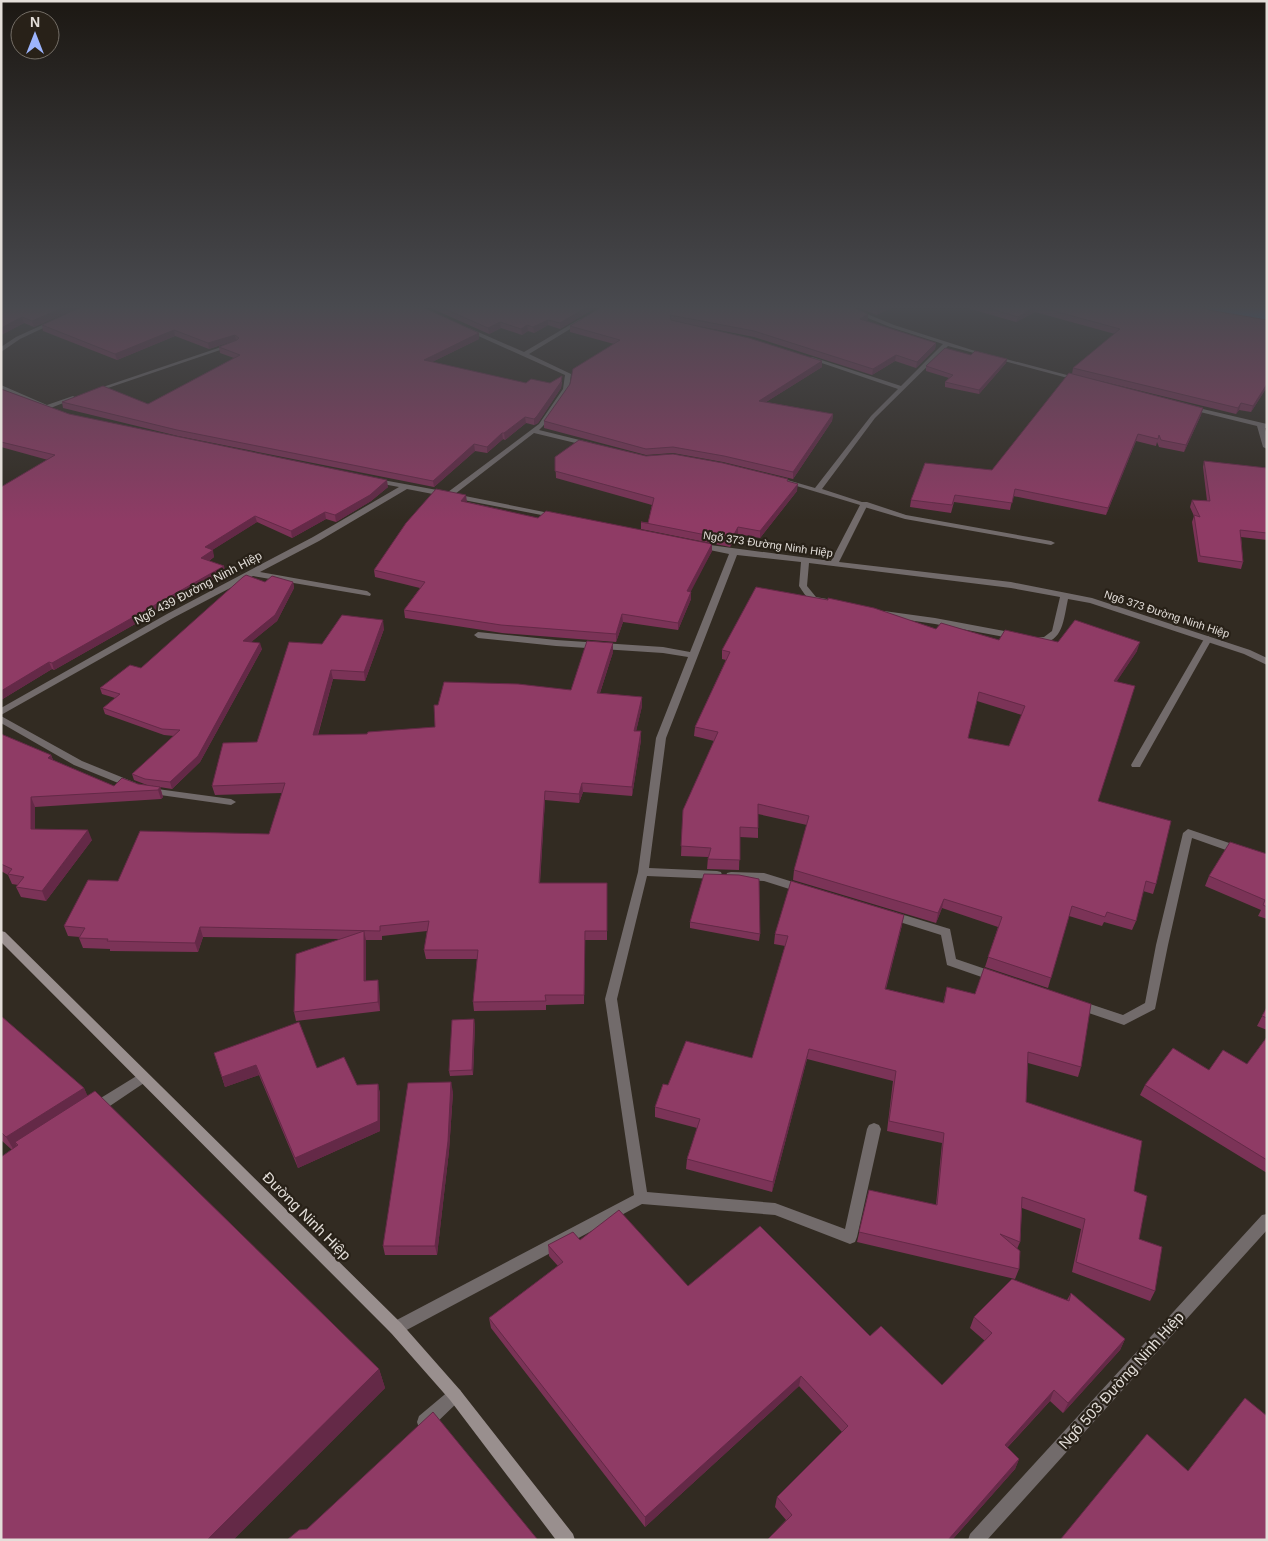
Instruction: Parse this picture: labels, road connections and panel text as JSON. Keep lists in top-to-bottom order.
{
  "streets": {
    "main road": ["Đường Ninh Hiệp"],
    "street": ["Ngõ 373 Đường Ninh Hiệp", "Ngõ 439 Đường Ninh Hiệp", "Ngõ 503 Đường Ninh Hiệp"]
  },
  "north": "top"
}
